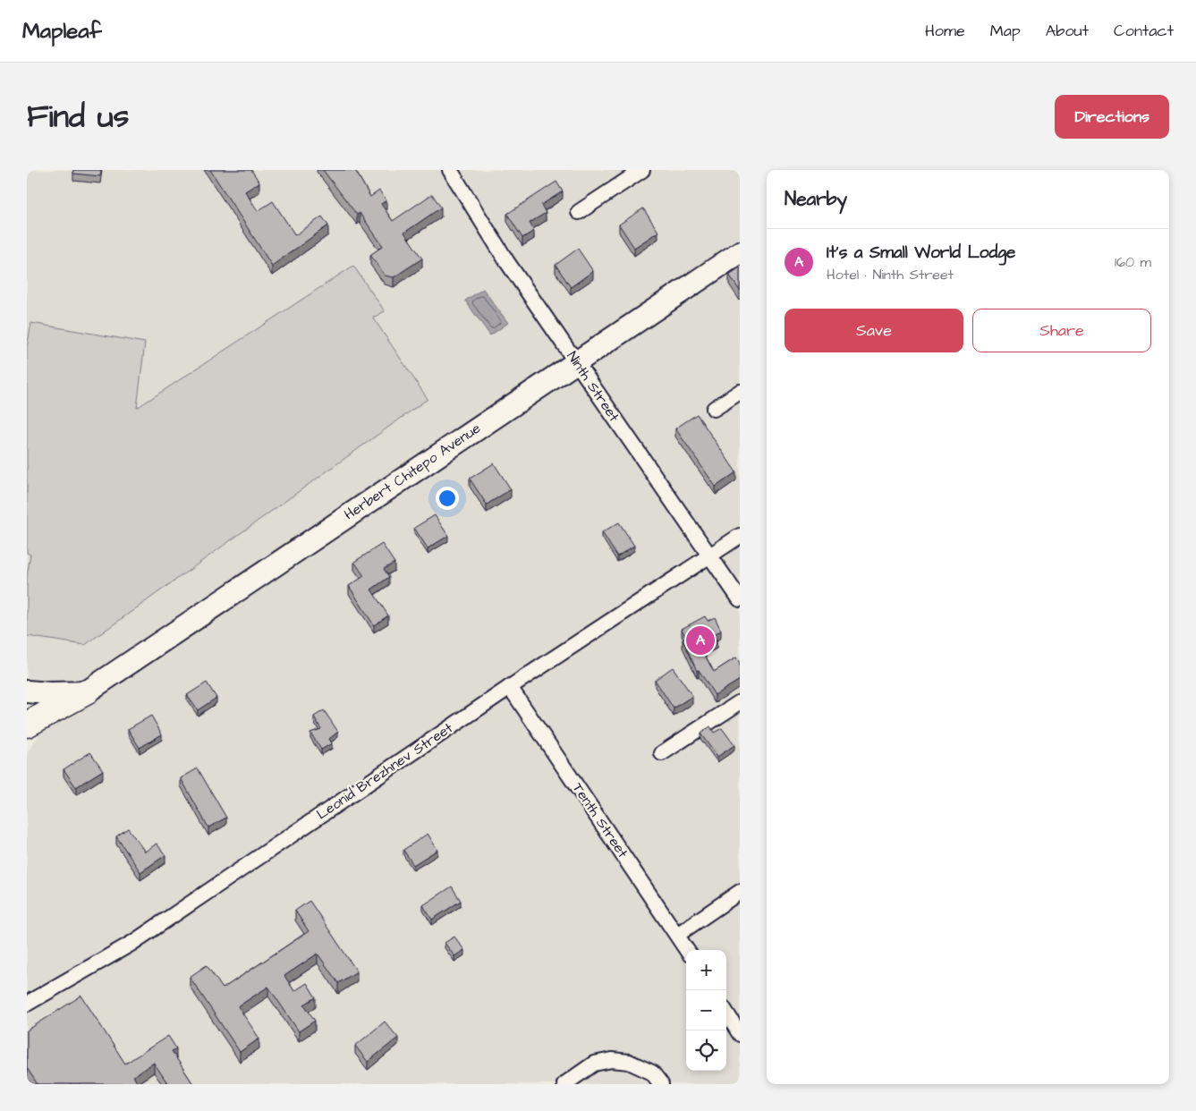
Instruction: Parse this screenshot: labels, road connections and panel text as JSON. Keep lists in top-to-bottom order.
{
  "streets": {
    "main road": ["Herbert Chitepo Avenue"],
    "street": ["Ninth Street", "Leonid Brezhnev Street", "Tenth Street"]
  },
  "crossings": [
    ["Ninth Street", "Herbert Chitepo Avenue"],
    ["Ninth Street", "Leonid Brezhnev Street"],
    ["Leonid Brezhnev Street", "Tenth Street"]
  ],
  "page": {
    "header": "Mapleaf",
    "nav": [
      "Home",
      "Map",
      "About",
      "Contact"
    ],
    "title": "Find us",
    "buttons": [
      "Directions",
      ["Save", "Share"]
    ],
    "heading": "Nearby",
    "list": [
      {
        "mark": "A",
        "name": "It's a Small World Lodge",
        "note": "Hotel · Ninth Street",
        "value": "160 m"
      }
    ],
    "pins": "A",
    "map_buttons": ["+", "−"]
  }
}
